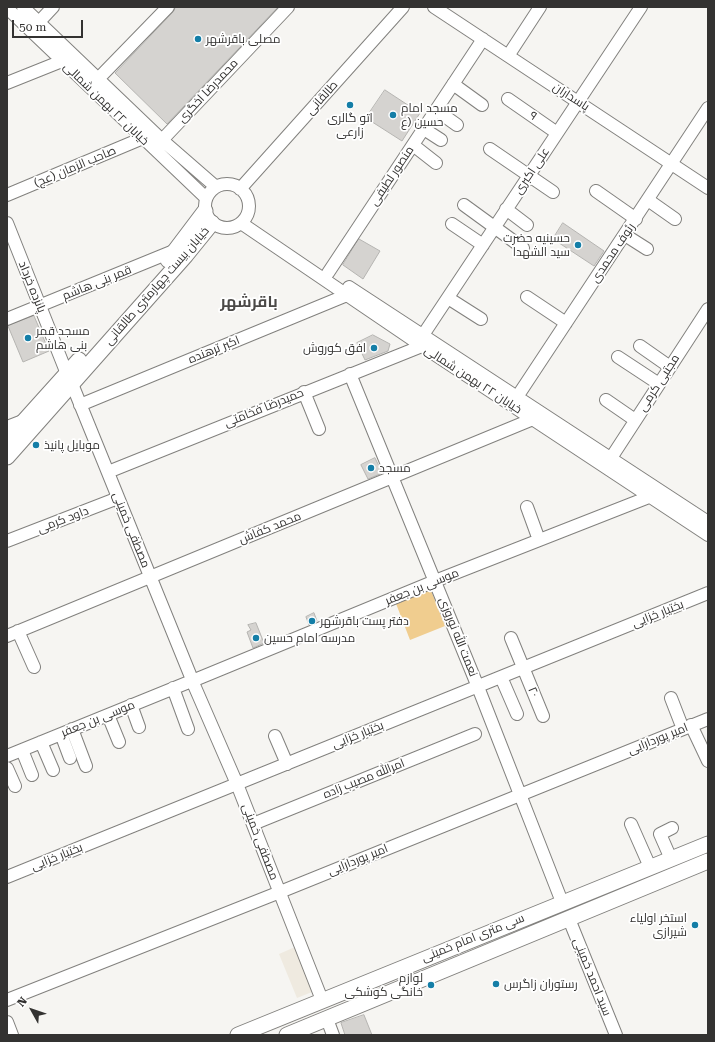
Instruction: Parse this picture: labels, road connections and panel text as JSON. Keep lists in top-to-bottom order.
{
  "streets": {
    "main road": ["خیابان بیست چهارمتری طالقانی", "سی متری امام خمینی"],
    "street": [
      "محمدرضا اخگری",
      "پاسداران",
      "طالقانی",
      "خیابان ۲۲ بهمن شمالی",
      "۹",
      "صاحب الزمان (عج)",
      "علی اکبری",
      "منصور لطیفی",
      "رئوف محمدی",
      "قمر بنی هاشم",
      "پانزده خرداد",
      "اکبر ترهنده",
      "مجتبی کرمی",
      "حمیدرضا فخامتی",
      "داود کرمی",
      "محمد کفاش",
      "مصطفی خمینی",
      "موسی بن جعفر",
      "بختیار خزایی",
      "نعمت الله نوروزی",
      "۲۰",
      "امیر پوردارایی",
      "امرالله مصیب زاده",
      "سید احمد خمینی"
    ]
  },
  "crossings": [
    ["محمدرضا اخگری", "خیابان ۲۲ بهمن شمالی"],
    ["پاسداران", "علی اکبری"],
    ["پاسداران", "منصور لطیفی"],
    ["پاسداران", "رئوف محمدی"],
    ["طالقانی", "خیابان ۲۲ بهمن شمالی"],
    ["طالقانی", "خیابان بیست چهارمتری طالقانی"],
    ["خیابان ۲۲ بهمن شمالی", "صاحب الزمان (عج)"],
    ["خیابان ۲۲ بهمن شمالی", "علی اکبری"],
    ["خیابان ۲۲ بهمن شمالی", "منصور لطیفی"],
    ["خیابان ۲۲ بهمن شمالی", "رئوف محمدی"],
    ["خیابان ۲۲ بهمن شمالی", "خیابان بیست چهارمتری طالقانی"],
    ["خیابان ۲۲ بهمن شمالی", "اکبر ترهنده"],
    ["خیابان ۲۲ بهمن شمالی", "مجتبی کرمی"],
    ["خیابان ۲۲ بهمن شمالی", "حمیدرضا فخامتی"],
    ["خیابان ۲۲ بهمن شمالی", "محمد کفاش"],
    ["خیابان ۲۲ بهمن شمالی", "موسی بن جعفر"],
    ["۹", "علی اکبری"],
    ["علی اکبری", "حمیدرضا فخامتی"],
    ["قمر بنی هاشم", "خیابان بیست چهارمتری طالقانی"],
    ["قمر بنی هاشم", "پانزده خرداد"],
    ["خیابان بیست چهارمتری طالقانی", "پانزده خرداد"],
    ["خیابان بیست چهارمتری طالقانی", "مصطفی خمینی"],
    ["پانزده خرداد", "مصطفی خمینی"],
    ["اکبر ترهنده", "مصطفی خمینی"],
    ["حمیدرضا فخامتی", "مصطفی خمینی"],
    ["حمیدرضا فخامتی", "نعمت الله نوروزی"],
    ["داود کرمی", "مصطفی خمینی"],
    ["محمد کفاش", "مصطفی خمینی"],
    ["محمد کفاش", "نعمت الله نوروزی"],
    ["مصطفی خمینی", "موسی بن جعفر"],
    ["مصطفی خمینی", "بختیار خزایی"],
    ["مصطفی خمینی", "امیر پوردارایی"],
    ["مصطفی خمینی", "امرالله مصیب زاده"],
    ["مصطفی خمینی", "سی متری امام خمینی"],
    ["موسی بن جعفر", "نعمت الله نوروزی"],
    ["بختیار خزایی", "نعمت الله نوروزی"],
    ["بختیار خزایی", "۲۰"],
    ["نعمت الله نوروزی", "امیر پوردارایی"],
    ["نعمت الله نوروزی", "سی متری امام خمینی"],
    ["سی متری امام خمینی", "سید احمد خمینی"]
  ],
  "districts": ["باقرشهر"],
  "places": [
    "مصلی باقرشهر",
    "اتو گالری زارعی",
    "مسجد امام حسین (ع",
    "حسینیه حضرت سید الشهدا",
    "مسجد قمر بنی هاشم",
    "افق کوروش",
    "موبایل پانیذ",
    "مسجد",
    "دفتر پست باقرشهر",
    "مدرسه امام حسین",
    "استخر اولیاء شیرازی",
    "رستوران زاگرس",
    "لوازم خانگی کوشکی"
  ],
  "scale_bar": "50 m",
  "north": "top left"
}
